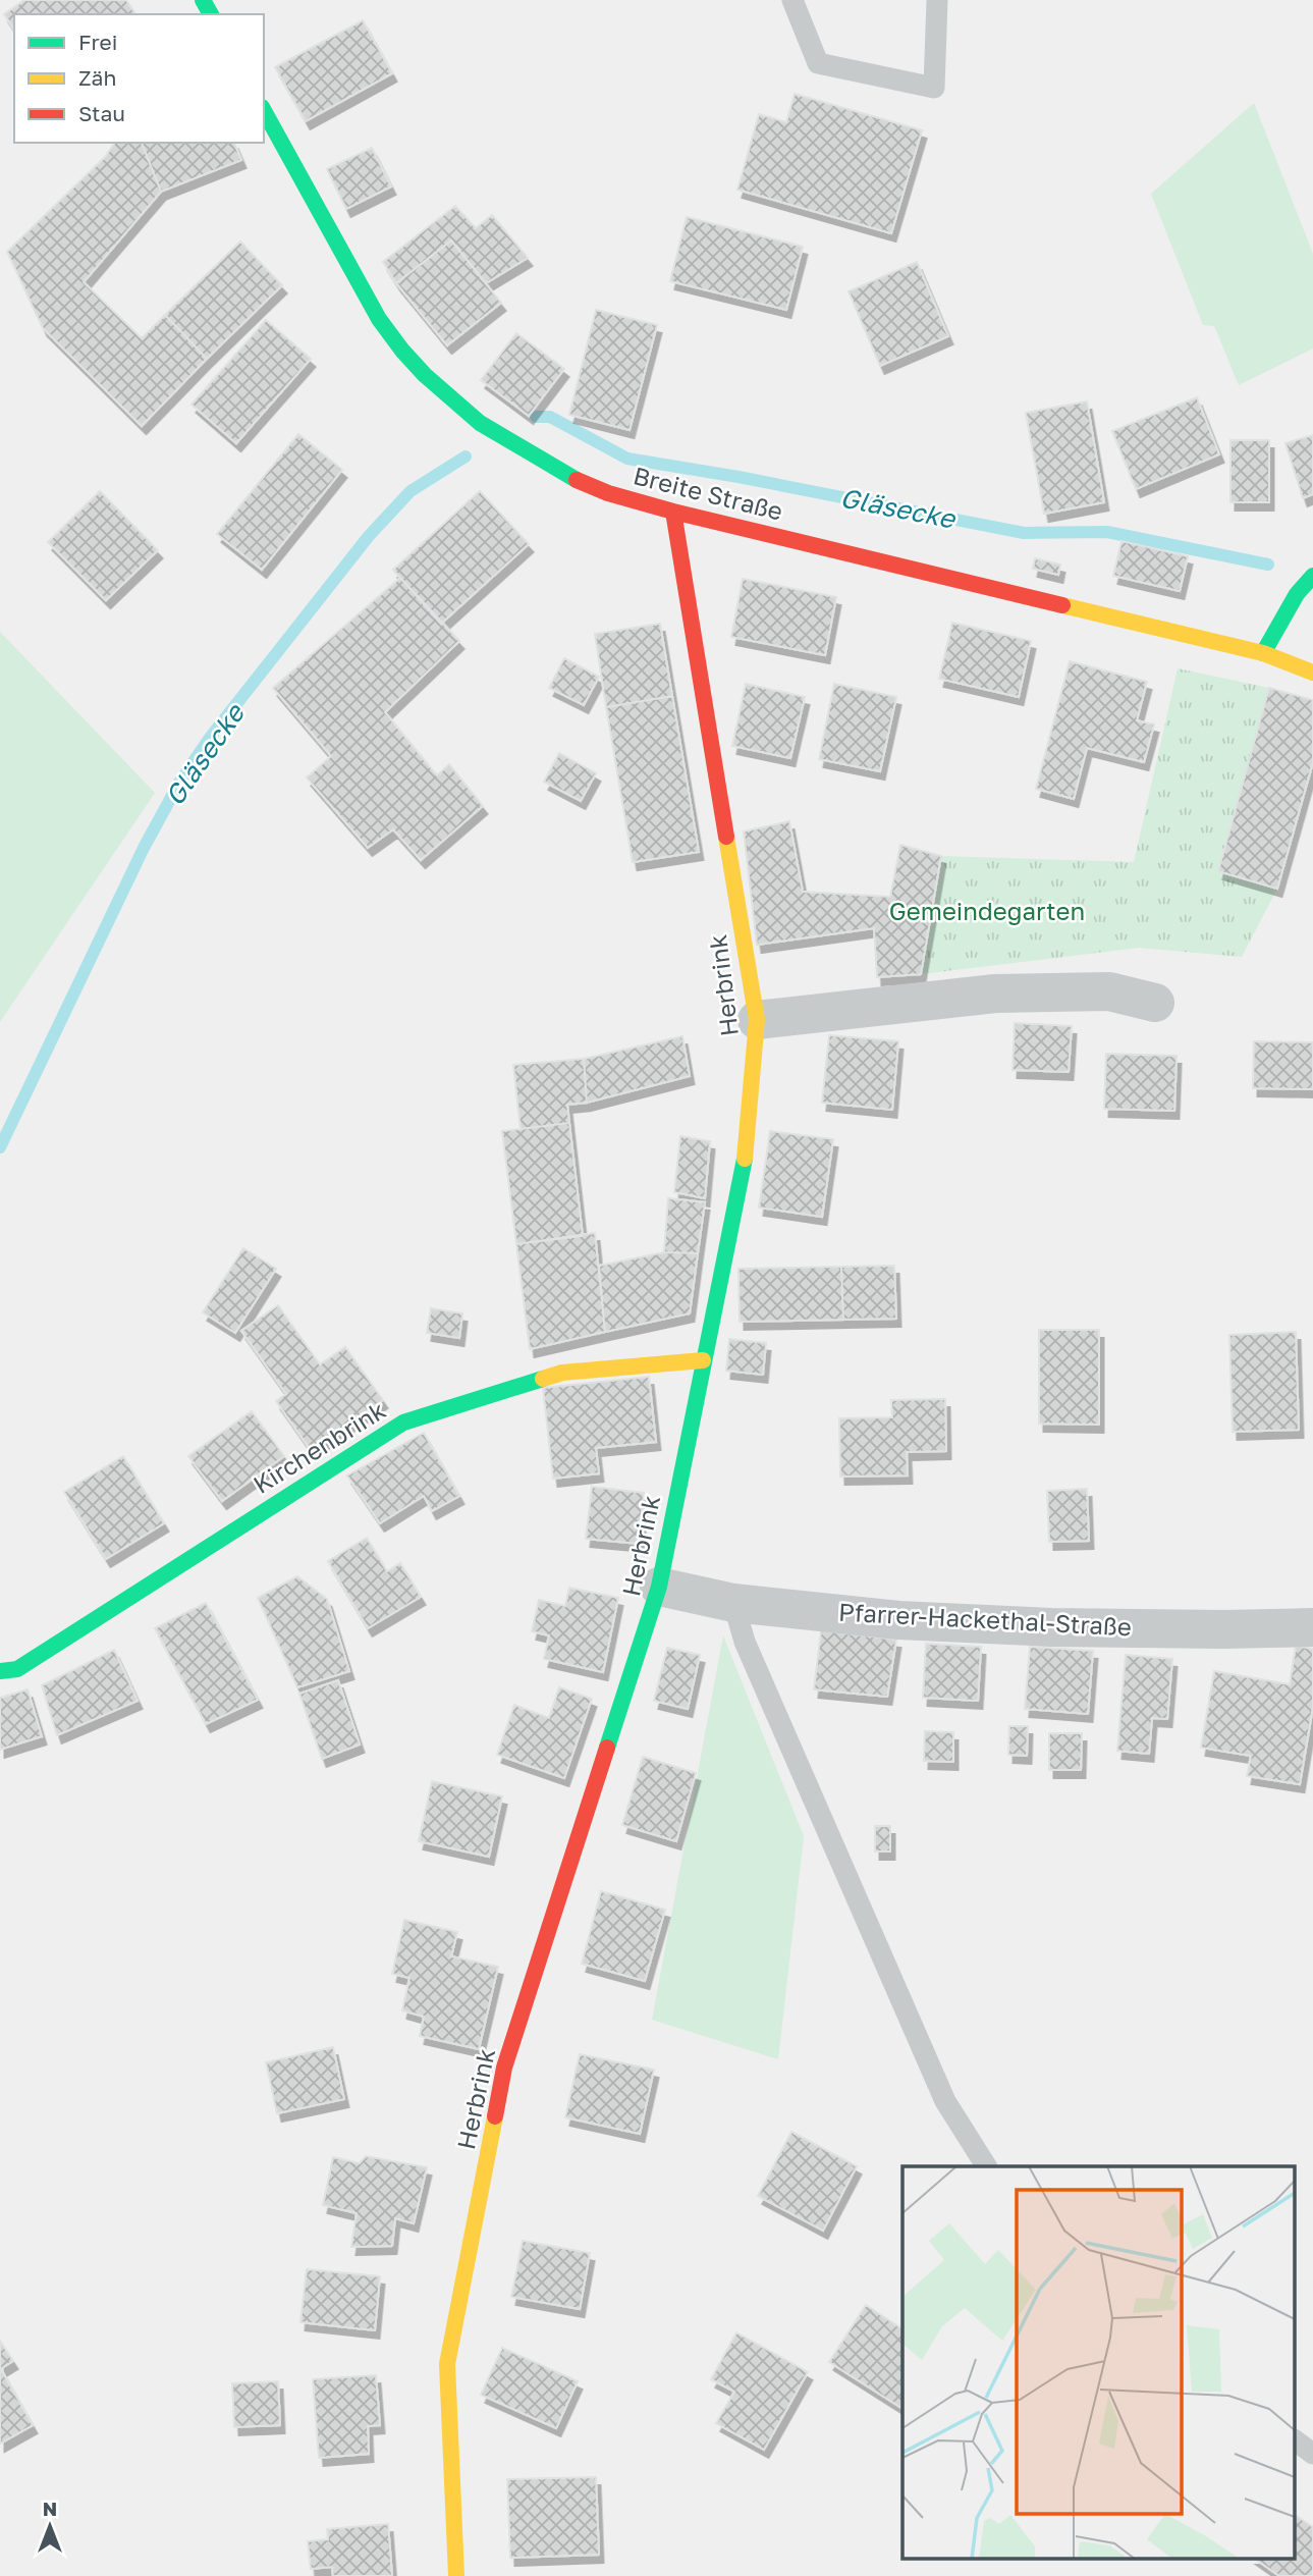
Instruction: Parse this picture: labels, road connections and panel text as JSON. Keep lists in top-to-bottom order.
{
  "streets": {
    "street": [
      "Breite Straße",
      "Herbrink",
      "Kirchenbrink",
      "Pfarrer-Hackethal-Straße"
    ]
  },
  "crossings": [
    ["Breite Straße", "Herbrink"],
    ["Herbrink", "Kirchenbrink"],
    ["Herbrink", "Pfarrer-Hackethal-Straße"]
  ],
  "water": ["Gläsecke"],
  "parks": ["Gemeindegarten"],
  "legend": ["Frei", "Zäh", "Stau"],
  "north": "top"
}
